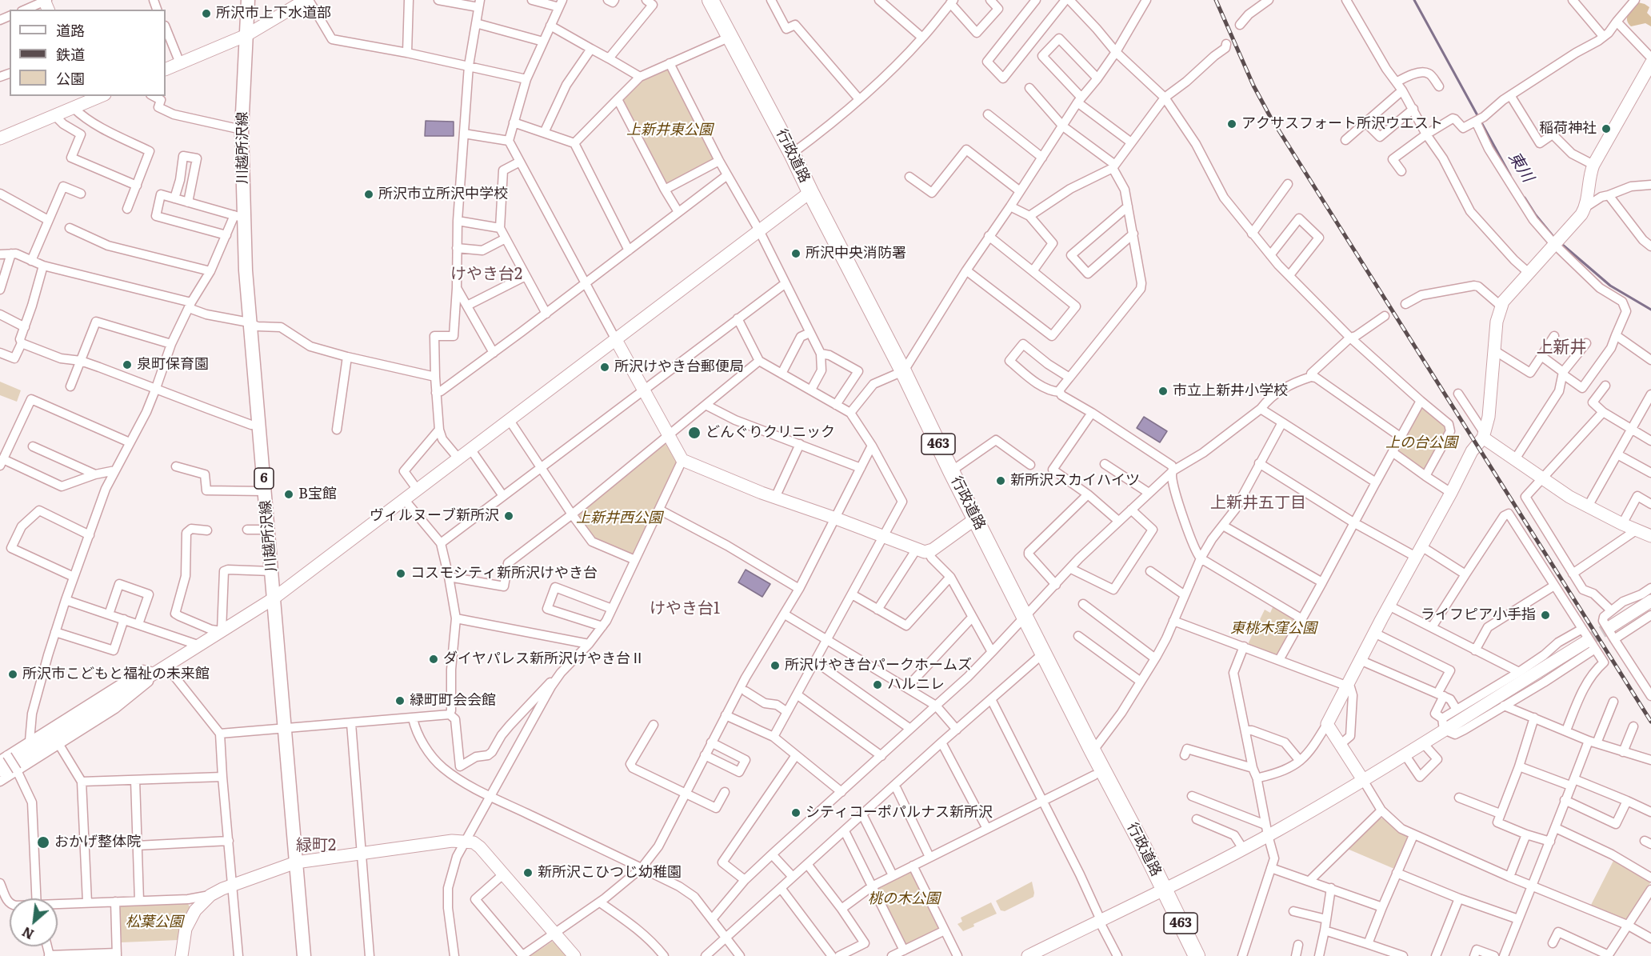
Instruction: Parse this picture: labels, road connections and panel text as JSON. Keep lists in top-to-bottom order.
{
  "streets": {
    "highway": ["行政道路", "463"],
    "main road": ["川越所沢線", "6"]
  },
  "districts": [
    "けやき台2",
    "上新井",
    "上新井五丁目",
    "けやき台1",
    "緑町2"
  ],
  "water": ["東川"],
  "parks": [
    "上新井東公園",
    "上の台公園",
    "上新井西公園",
    "東桃木窪公園",
    "桃の木公園",
    "松葉公園"
  ],
  "places": [
    "所沢市上下水道部",
    "アクサスフォート所沢ウエスト",
    "稲荷神社",
    "所沢市立所沢中学校",
    "所沢中央消防署",
    "泉町保育園",
    "所沢けやき台郵便局",
    "市立上新井小学校",
    "どんぐりクリニック",
    "新所沢スカイハイツ",
    "B宝館",
    "ヴィルヌーブ新所沢",
    "コスモシティ新所沢けやき台",
    "ライフピア小手指",
    "ダイヤパレス新所沢けやき台Ⅱ",
    "所沢けやき台パークホームズ",
    "所沢市こどもと福祉の未来館",
    "ハルニレ",
    "緑町町会会館",
    "シティコーポパルナス新所沢",
    "おかげ整体院",
    "新所沢こひつじ幼稚園"
  ],
  "legend": ["道路", "鉄道", "公園"],
  "north": "bottom left"
}
